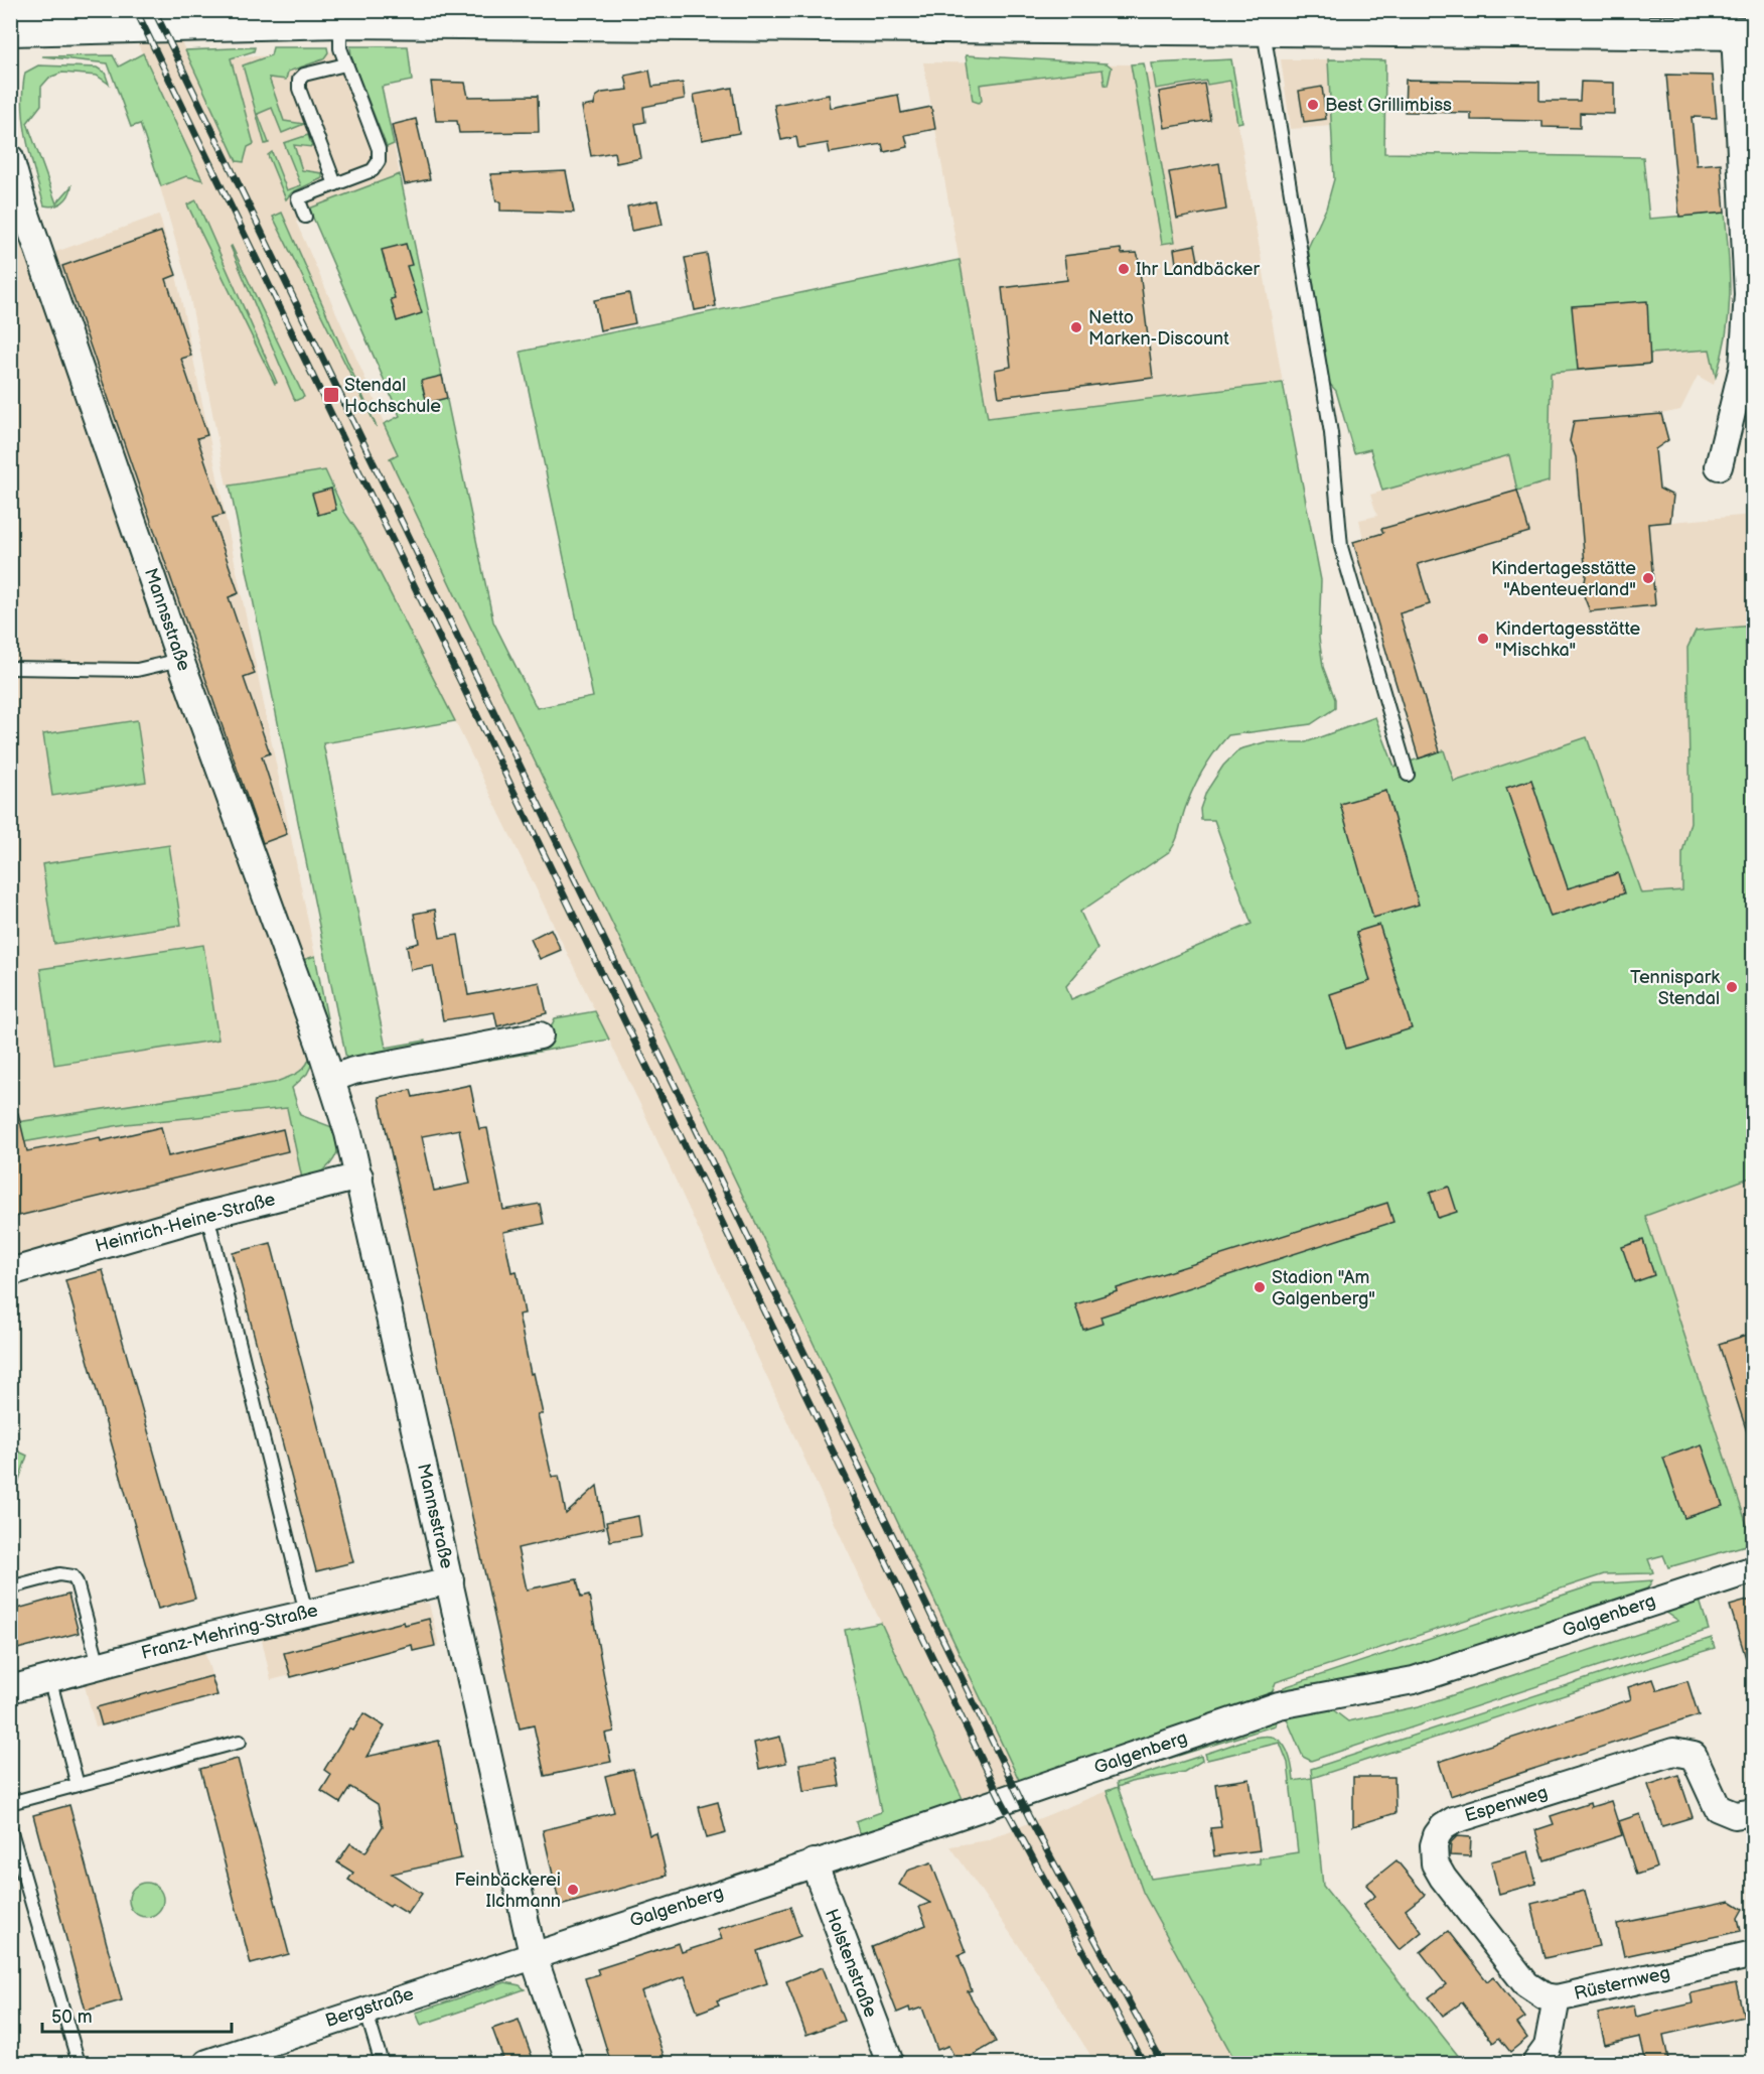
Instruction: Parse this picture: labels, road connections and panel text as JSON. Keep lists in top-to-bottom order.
{
  "streets": {
    "street": [
      "Mannsstraße",
      "Heinrich-Heine-Straße",
      "Galgenberg",
      "Franz-Mehring-Straße",
      "Espenweg",
      "Holstenstraße",
      "Rüsternweg",
      "Bergstraße"
    ]
  },
  "crossings": [
    ["Mannsstraße", "Heinrich-Heine-Straße"],
    ["Mannsstraße", "Galgenberg"],
    ["Mannsstraße", "Franz-Mehring-Straße"],
    ["Mannsstraße", "Bergstraße"],
    ["Galgenberg", "Holstenstraße"],
    ["Galgenberg", "Bergstraße"],
    ["Espenweg", "Rüsternweg"]
  ],
  "places": {
    "other": [
      "Best Grillimbiss",
      "Ihr Landbäcker",
      "Netto Marken-Discount",
      "Kindertagesstätte \"Abenteuerland\"",
      "Kindertagesstätte \"Mischka\"",
      "Tennispark Stendal",
      "Stadion \"Am Galgenberg\"",
      "Feinbäckerei Ilchmann"
    ],
    "transit": ["Stendal Hochschule"]
  },
  "scale_bar": "50 m"
}
